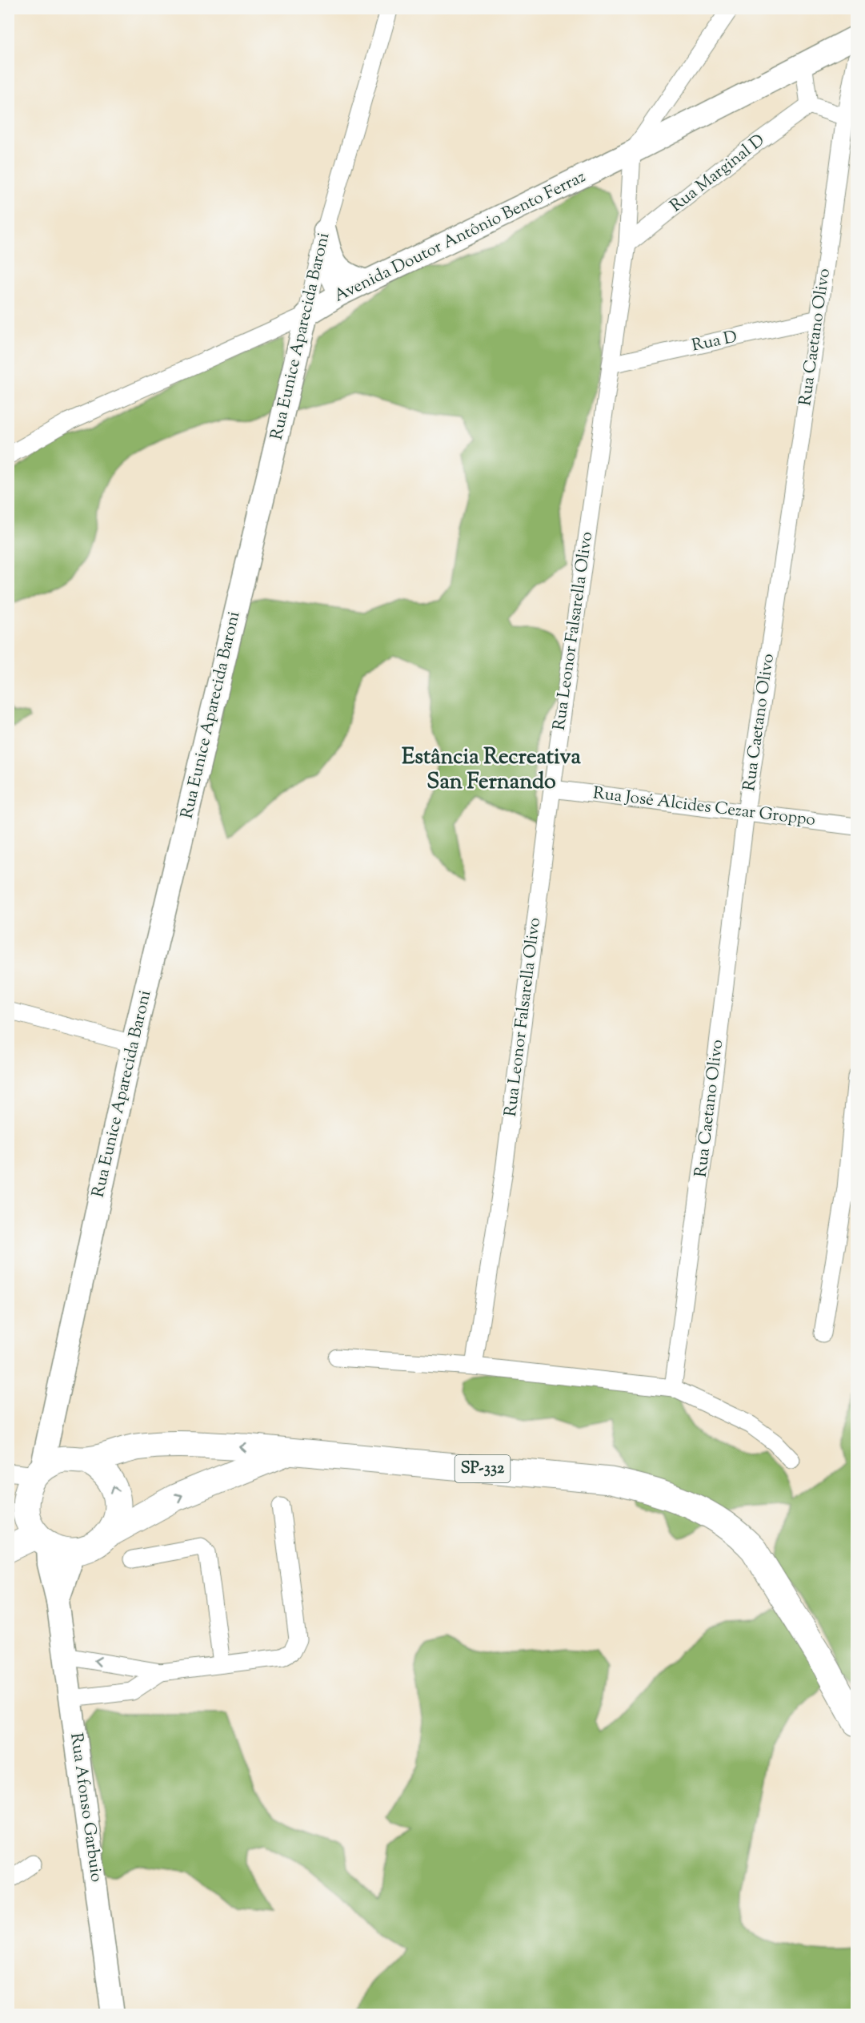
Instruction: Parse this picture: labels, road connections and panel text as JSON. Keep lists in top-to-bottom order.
{
  "streets": {
    "main road": [
      "Avenida Doutor Antônio Bento Ferraz",
      "Rua Eunice Aparecida Baroni",
      "SP-332",
      "Rua Afonso Garbuio"
    ],
    "street": [
      "Rua Marginal D",
      "Rua Caetano Olivo",
      "Rua D",
      "Rua Leonor Falsarella Olivo",
      "Rua José Alcides Cezar Groppo"
    ]
  },
  "crossings": [
    ["Rua Marginal D", "Rua Leonor Falsarella Olivo"],
    ["Avenida Doutor Antônio Bento Ferraz", "Rua Eunice Aparecida Baroni"],
    ["Avenida Doutor Antônio Bento Ferraz", "Rua Leonor Falsarella Olivo"],
    ["Rua Eunice Aparecida Baroni", "SP-332"],
    ["Rua Eunice Aparecida Baroni", "Rua Afonso Garbuio"],
    ["Rua Caetano Olivo", "Rua D"],
    ["Rua Caetano Olivo", "Rua José Alcides Cezar Groppo"],
    ["Rua D", "Rua Leonor Falsarella Olivo"],
    ["Rua Leonor Falsarella Olivo", "Rua José Alcides Cezar Groppo"],
    ["SP-332", "Rua Afonso Garbuio"]
  ],
  "districts": ["Estância Recreativa San Fernando"]
}
